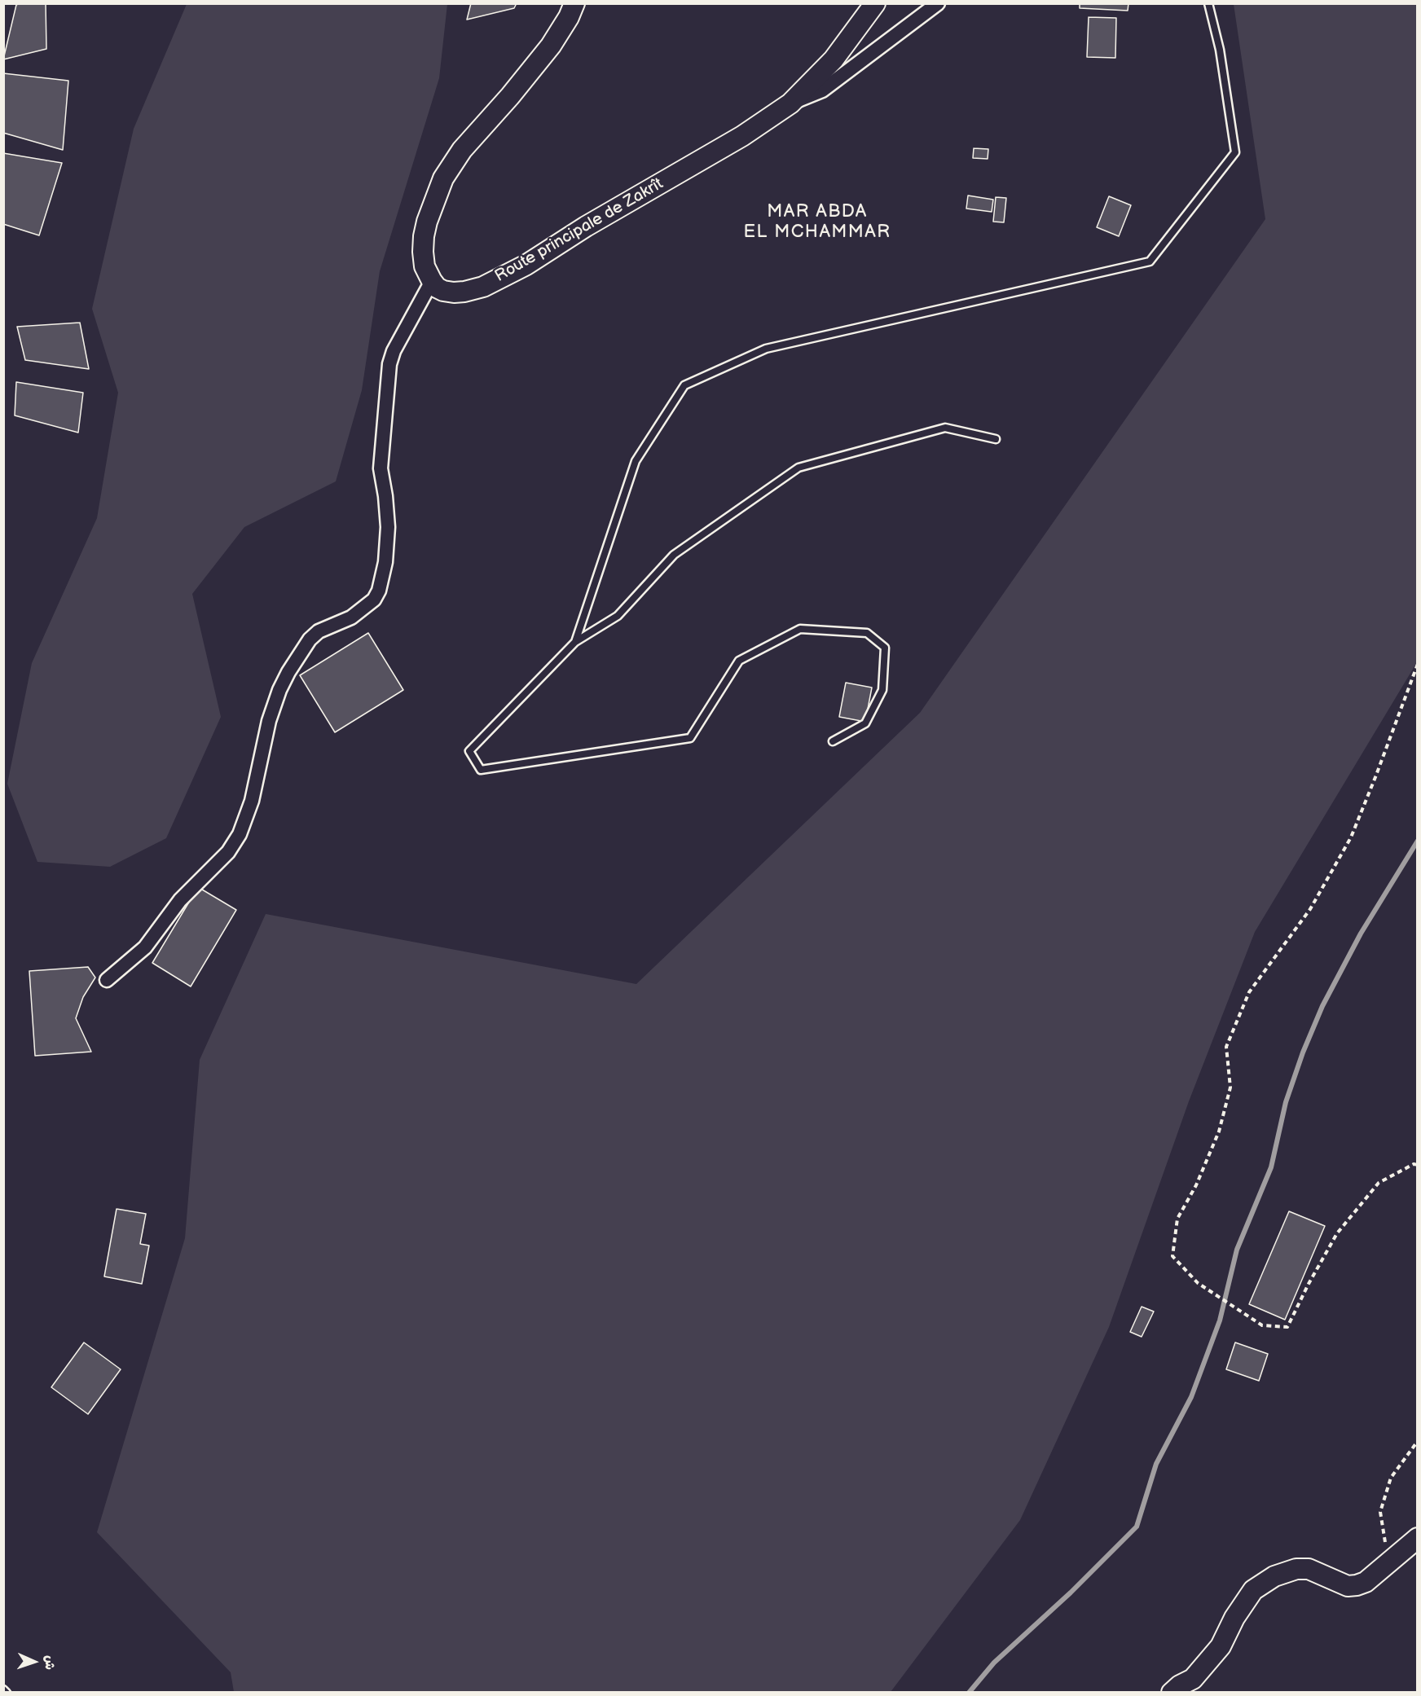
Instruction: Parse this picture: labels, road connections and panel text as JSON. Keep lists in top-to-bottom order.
{
  "streets": {
    "street": ["Route principale de Zakrît"]
  },
  "districts": ["MAR ABDA EL MCHAMMAR"],
  "north": "right"
}
